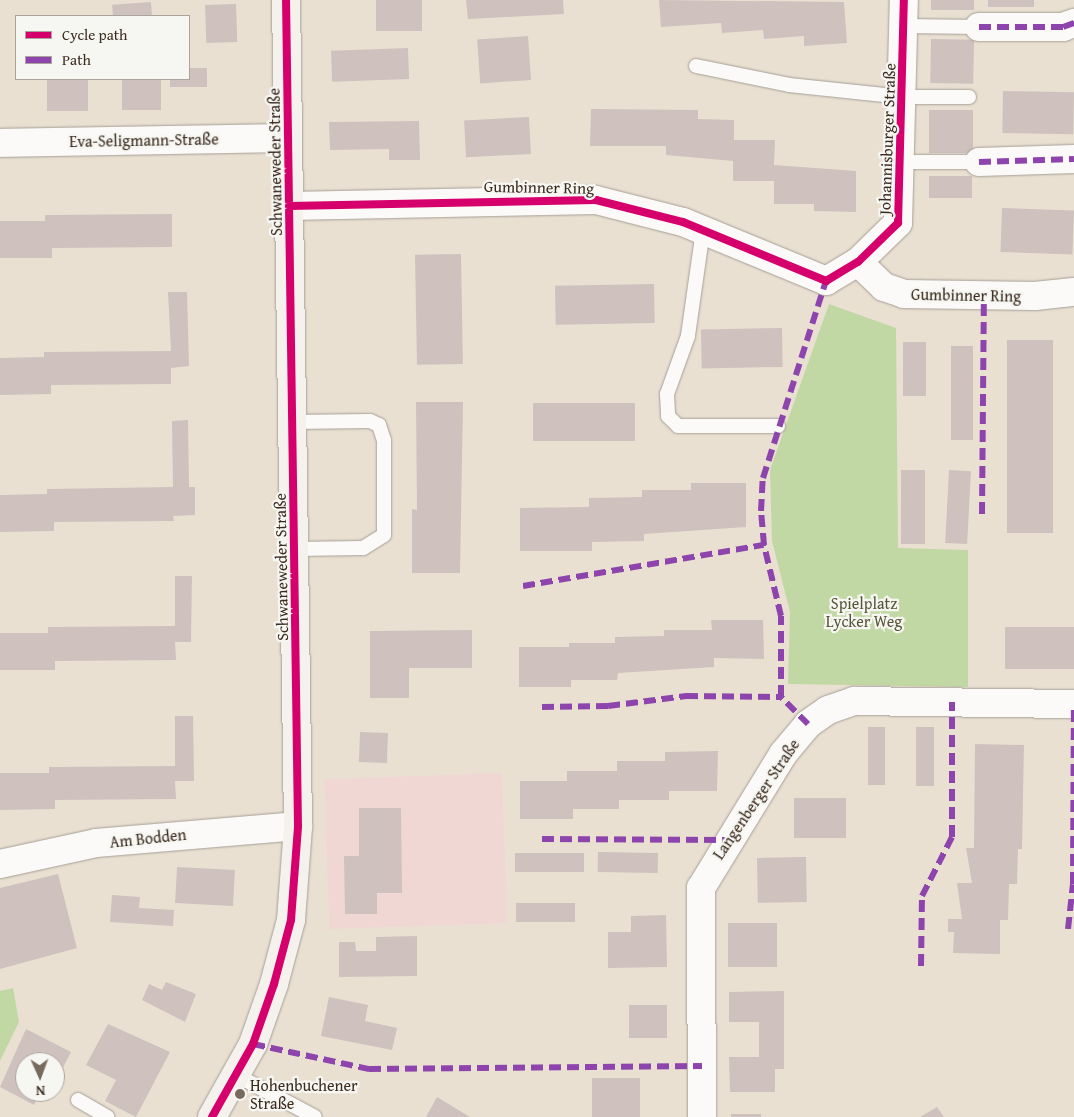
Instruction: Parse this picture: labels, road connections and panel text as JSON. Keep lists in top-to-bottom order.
{
  "streets": {
    "main road": ["Schwaneweder Straße"],
    "street": [
      "Johannisburger Straße",
      "Eva-Seligmann-Straße",
      "Gumbinner Ring",
      "Langenberger Straße",
      "Am Bodden"
    ]
  },
  "crossings": [
    ["Johannisburger Straße", "Gumbinner Ring"],
    ["Eva-Seligmann-Straße", "Schwaneweder Straße"],
    ["Schwaneweder Straße", "Gumbinner Ring"],
    ["Schwaneweder Straße", "Am Bodden"]
  ],
  "parks": ["Spielplatz Lycker Weg"],
  "places": ["Hohenbuchener Straße"],
  "legend": ["Cycle path", "Path"],
  "north": "bottom"
}
